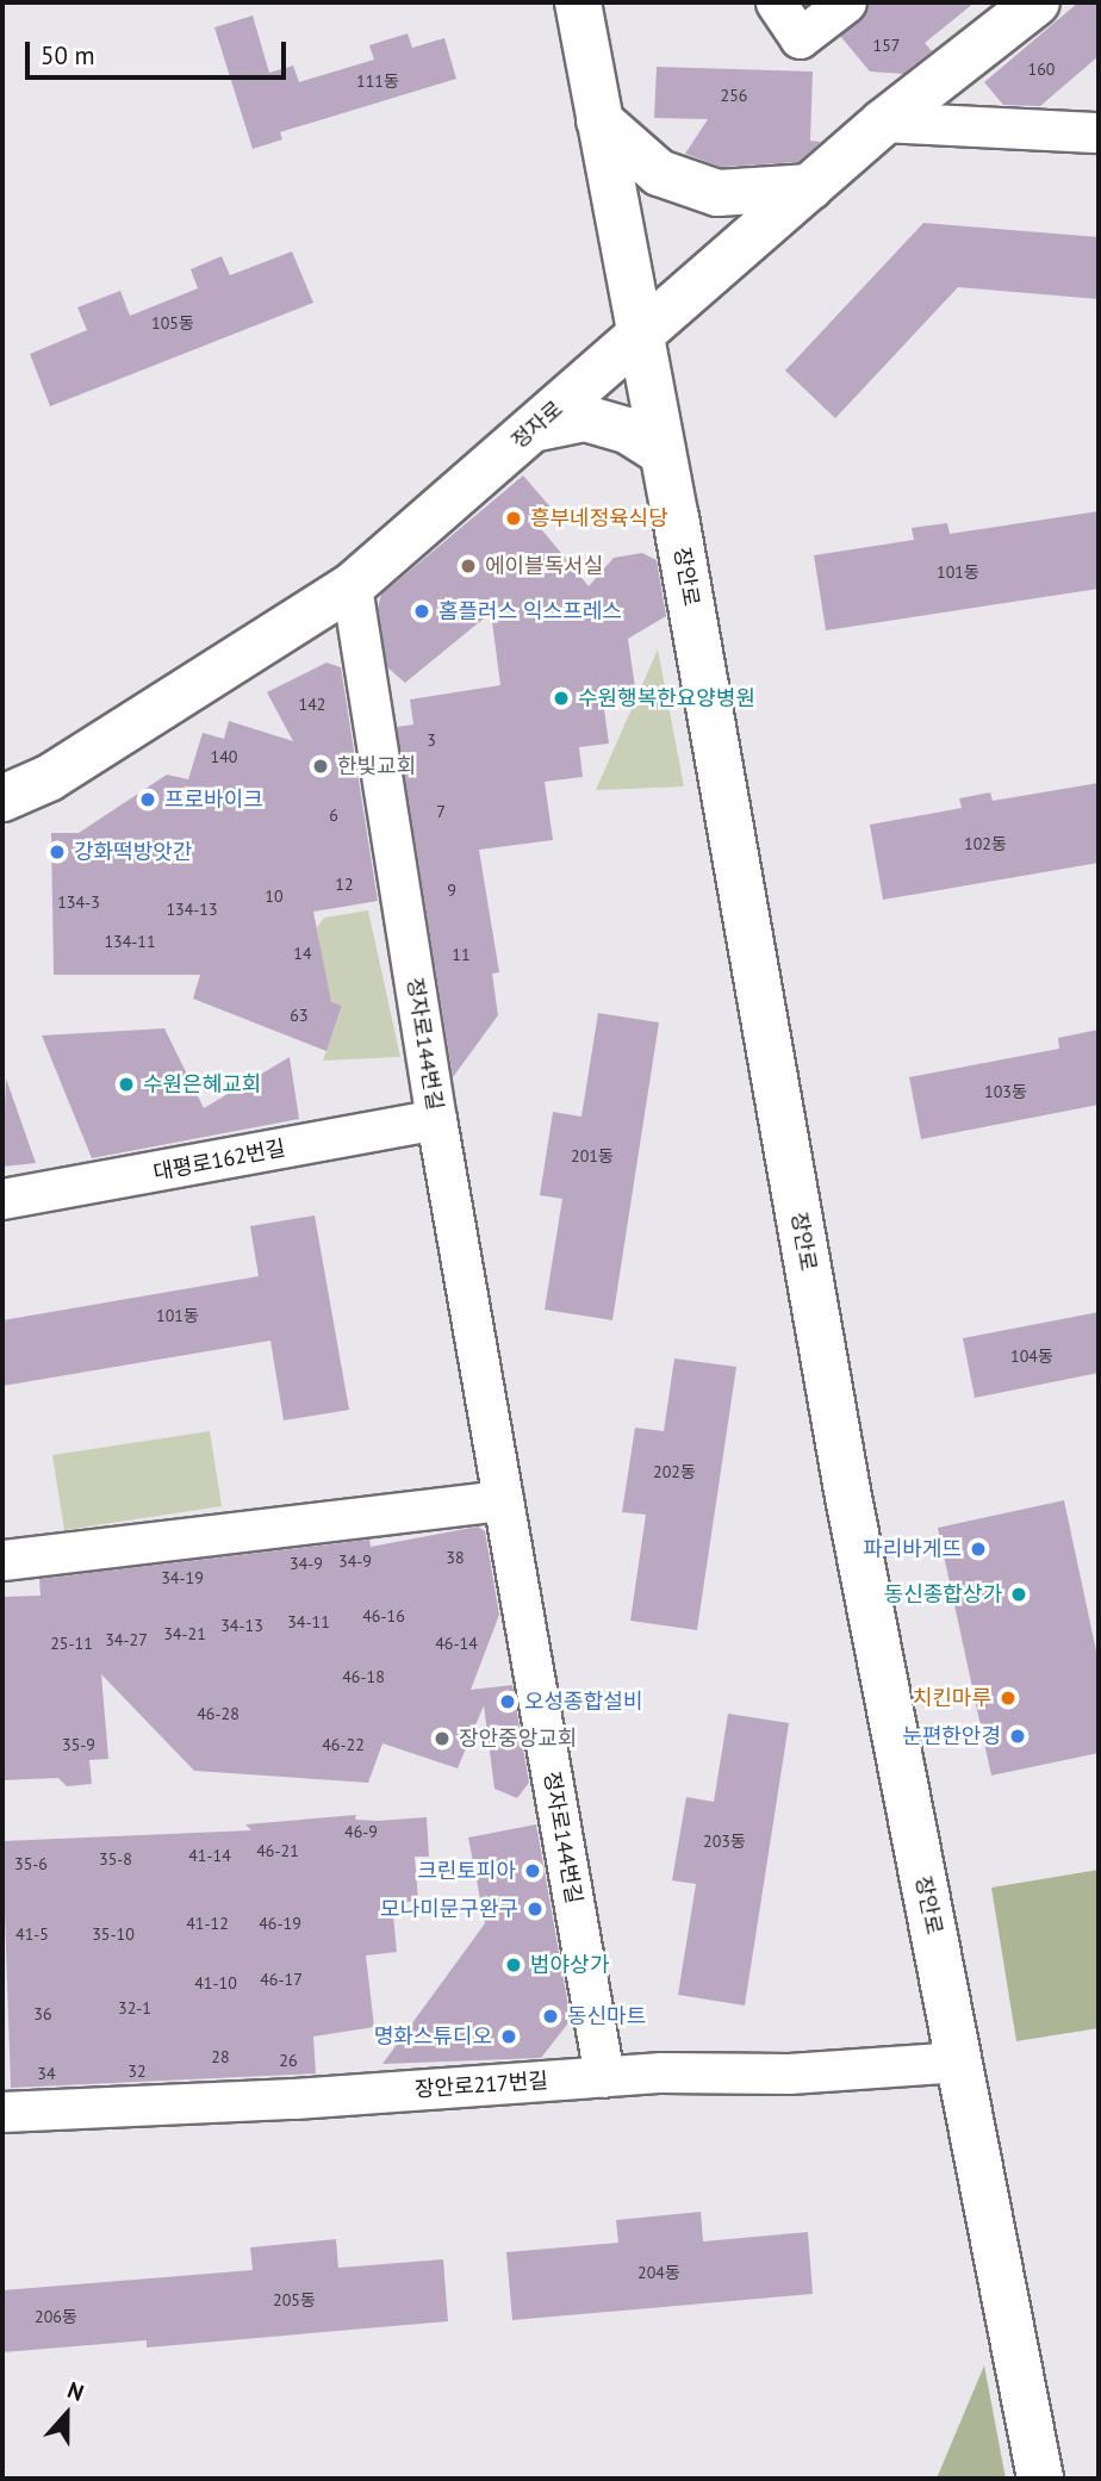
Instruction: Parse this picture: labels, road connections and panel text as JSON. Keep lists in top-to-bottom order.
{
  "streets": {
    "main road": ["정자로", "장안로"],
    "street": ["정자로144번길", "대평로162번길", "장안로217번길"]
  },
  "crossings": [
    ["정자로", "장안로"],
    ["정자로", "정자로144번길"],
    ["장안로", "장안로217번길"],
    ["정자로144번길", "대평로162번길"],
    ["정자로144번길", "장안로217번길"]
  ],
  "places": [
    "흥부네정육식당",
    "에이블독서실",
    "홈플러스 익스프레스",
    "수원행복한요양병원",
    "한빛교회",
    "프로바이크",
    "강화떡방앗간",
    "수원은혜교회",
    "파리바게뜨",
    "동신종합상가",
    "치킨마루",
    "오성종합설비",
    "눈편한안경",
    "장안중앙교회",
    "크린토피아",
    "모나미문구완구",
    "범야상가",
    "동신마트",
    "명화스튜디오"
  ],
  "house_numbers": [
    "157",
    "160",
    "111동",
    "256",
    "105동",
    "101동",
    "142",
    "3",
    "140",
    "7",
    "6",
    "102동",
    "12",
    "9",
    "10",
    "134-3",
    "134-13",
    "134-11",
    "14",
    "11",
    "63",
    "103동",
    "201동",
    "101동",
    "104동",
    "202동",
    "38",
    "34-9",
    "34-9",
    "34-19",
    "46-16",
    "34-11",
    "34-13",
    "34-21",
    "34-27",
    "25-11",
    "46-14",
    "46-18",
    "46-28",
    "35-9",
    "46-22",
    "46-9",
    "203동",
    "46-21",
    "41-14",
    "35-8",
    "35-6",
    "41-12",
    "46-19",
    "41-5",
    "35-10",
    "46-17",
    "41-10",
    "32-1",
    "36",
    "28",
    "26",
    "32",
    "34",
    "204동",
    "205동",
    "206동"
  ],
  "scale_bar": "50 m",
  "north": "top"
}
